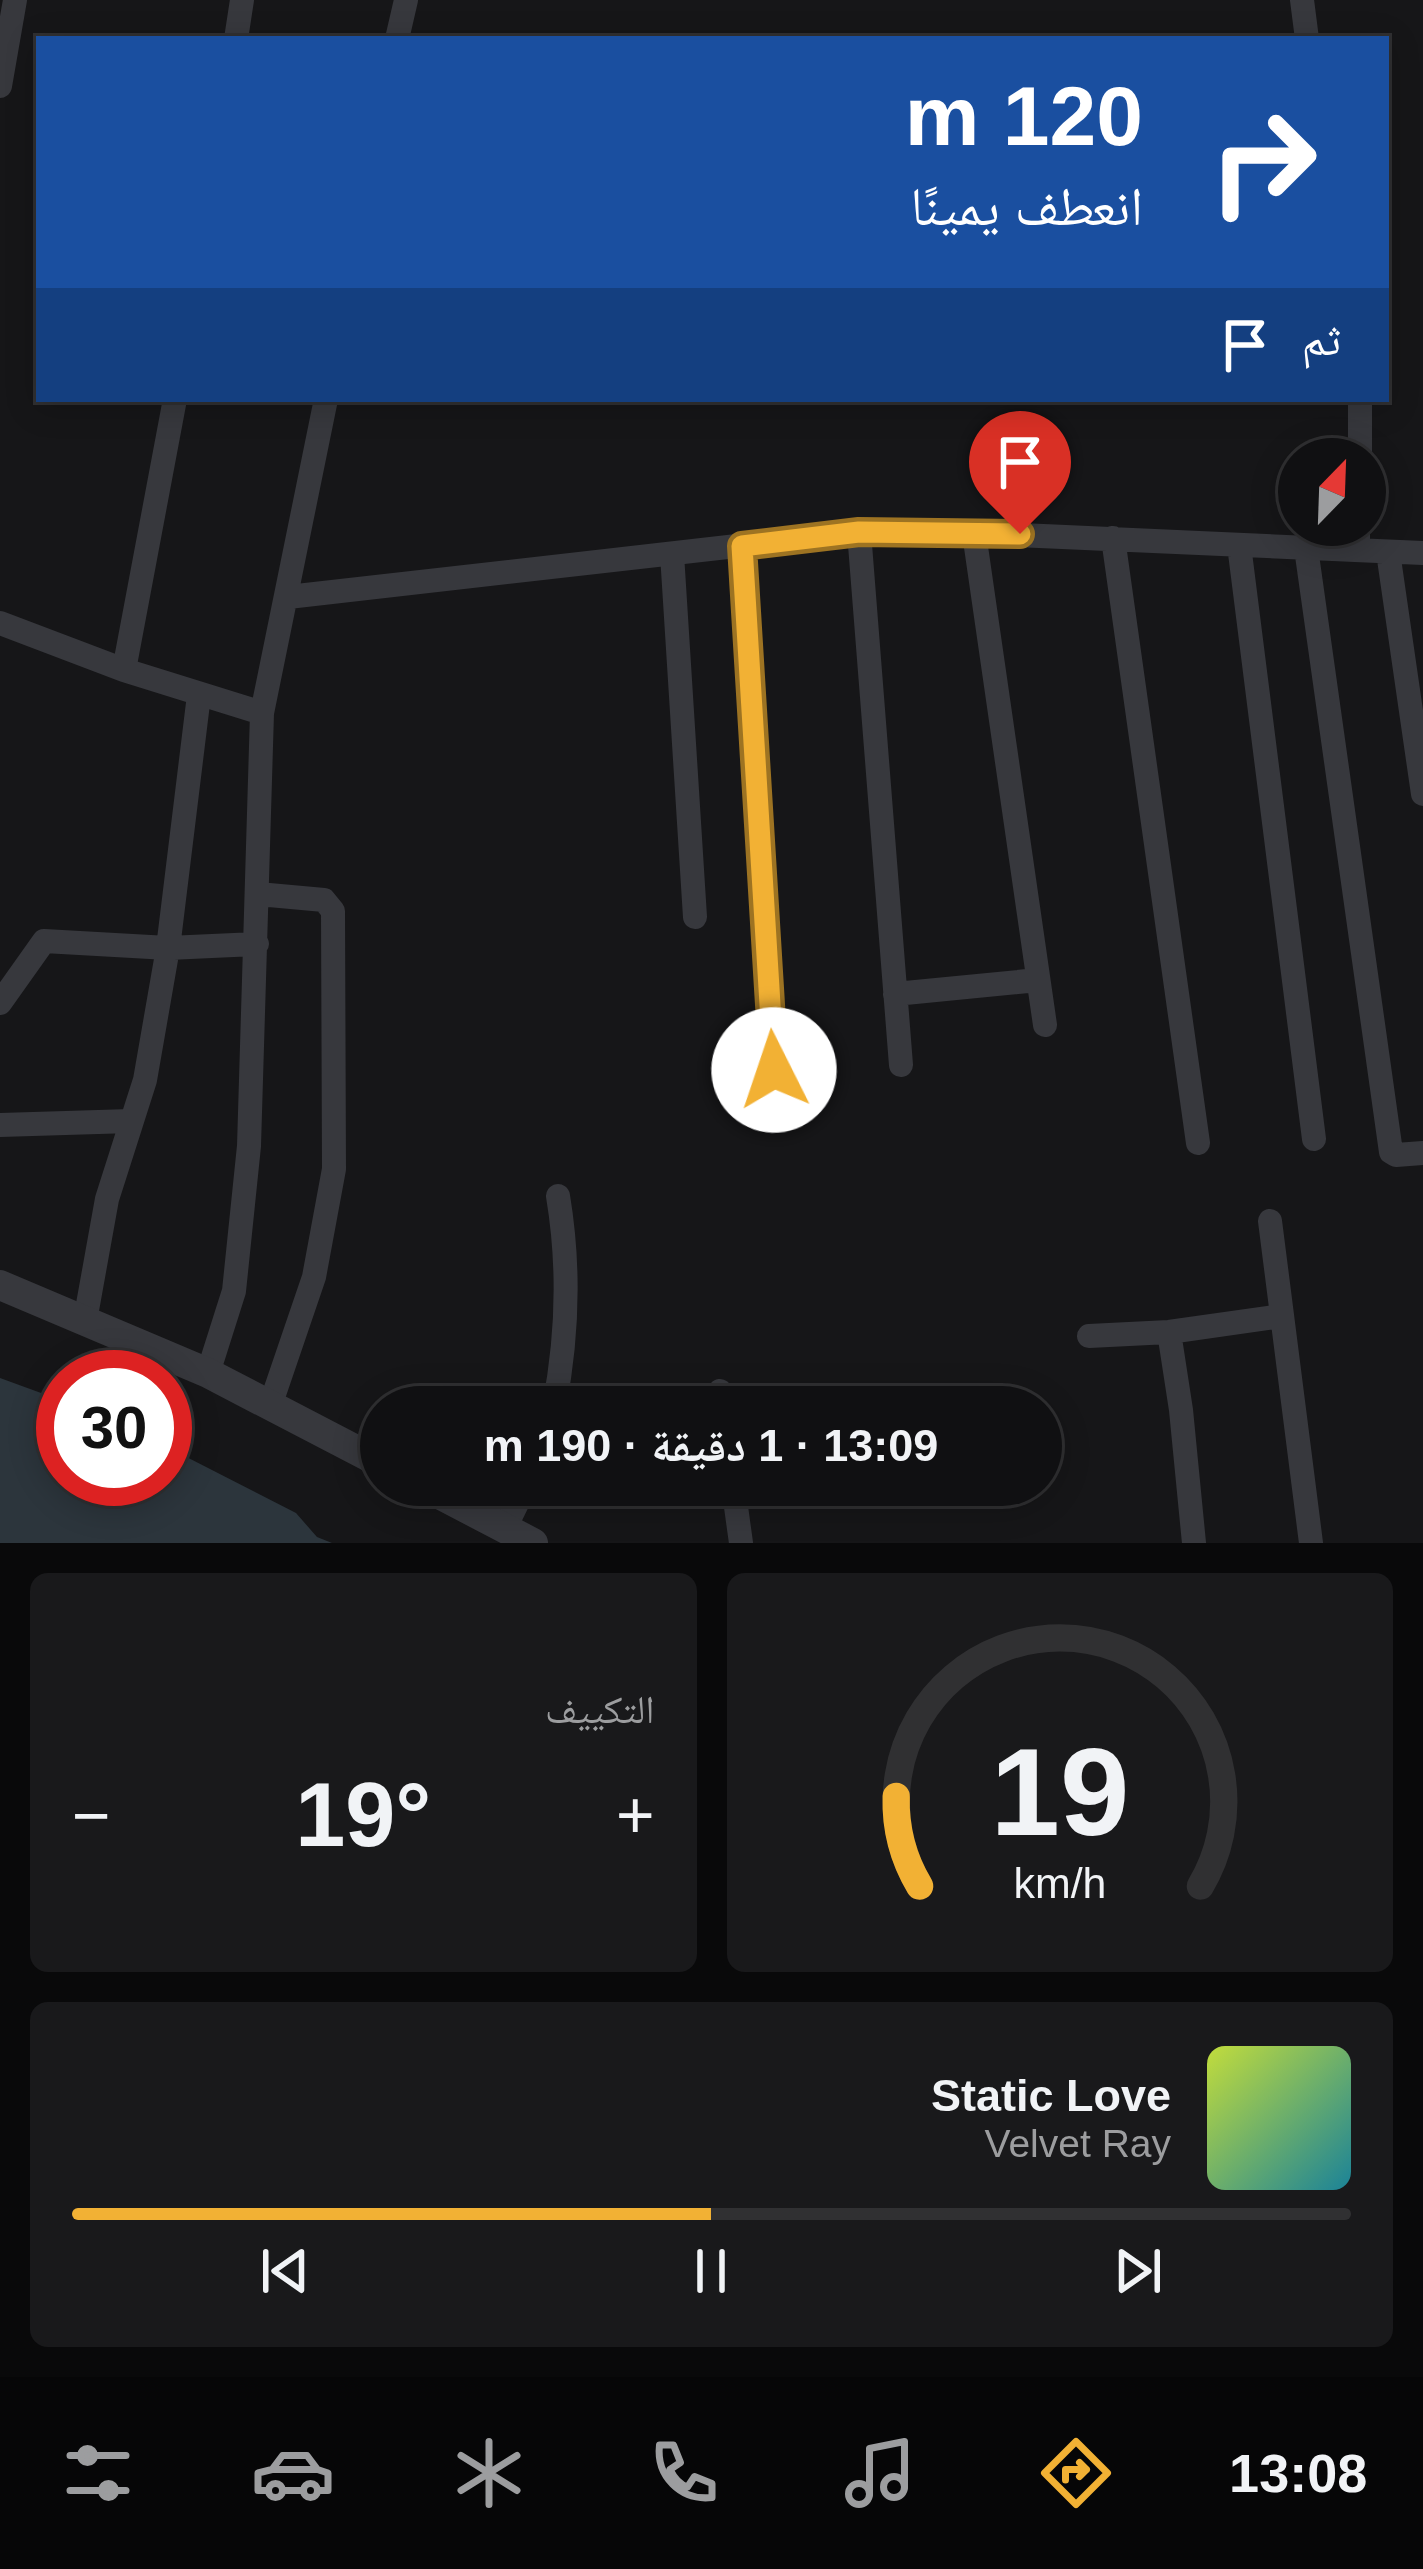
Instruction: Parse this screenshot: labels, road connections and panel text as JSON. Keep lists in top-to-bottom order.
{
  "north": "top right",
  "page": {
    "turn": ["120 m", "انعطف يمينًا"],
    "then": "ثم",
    "limit": "30",
    "trip": "13:09 · 1 دقيقة · 190 m",
    "tile": "التكييف",
    "heat": ["−", "19°", "+"],
    "song": ["Static Love", "Velvet Ray"],
    "tabs": "13:08",
    "gauge": ["19", "km/h"]
  }
}
